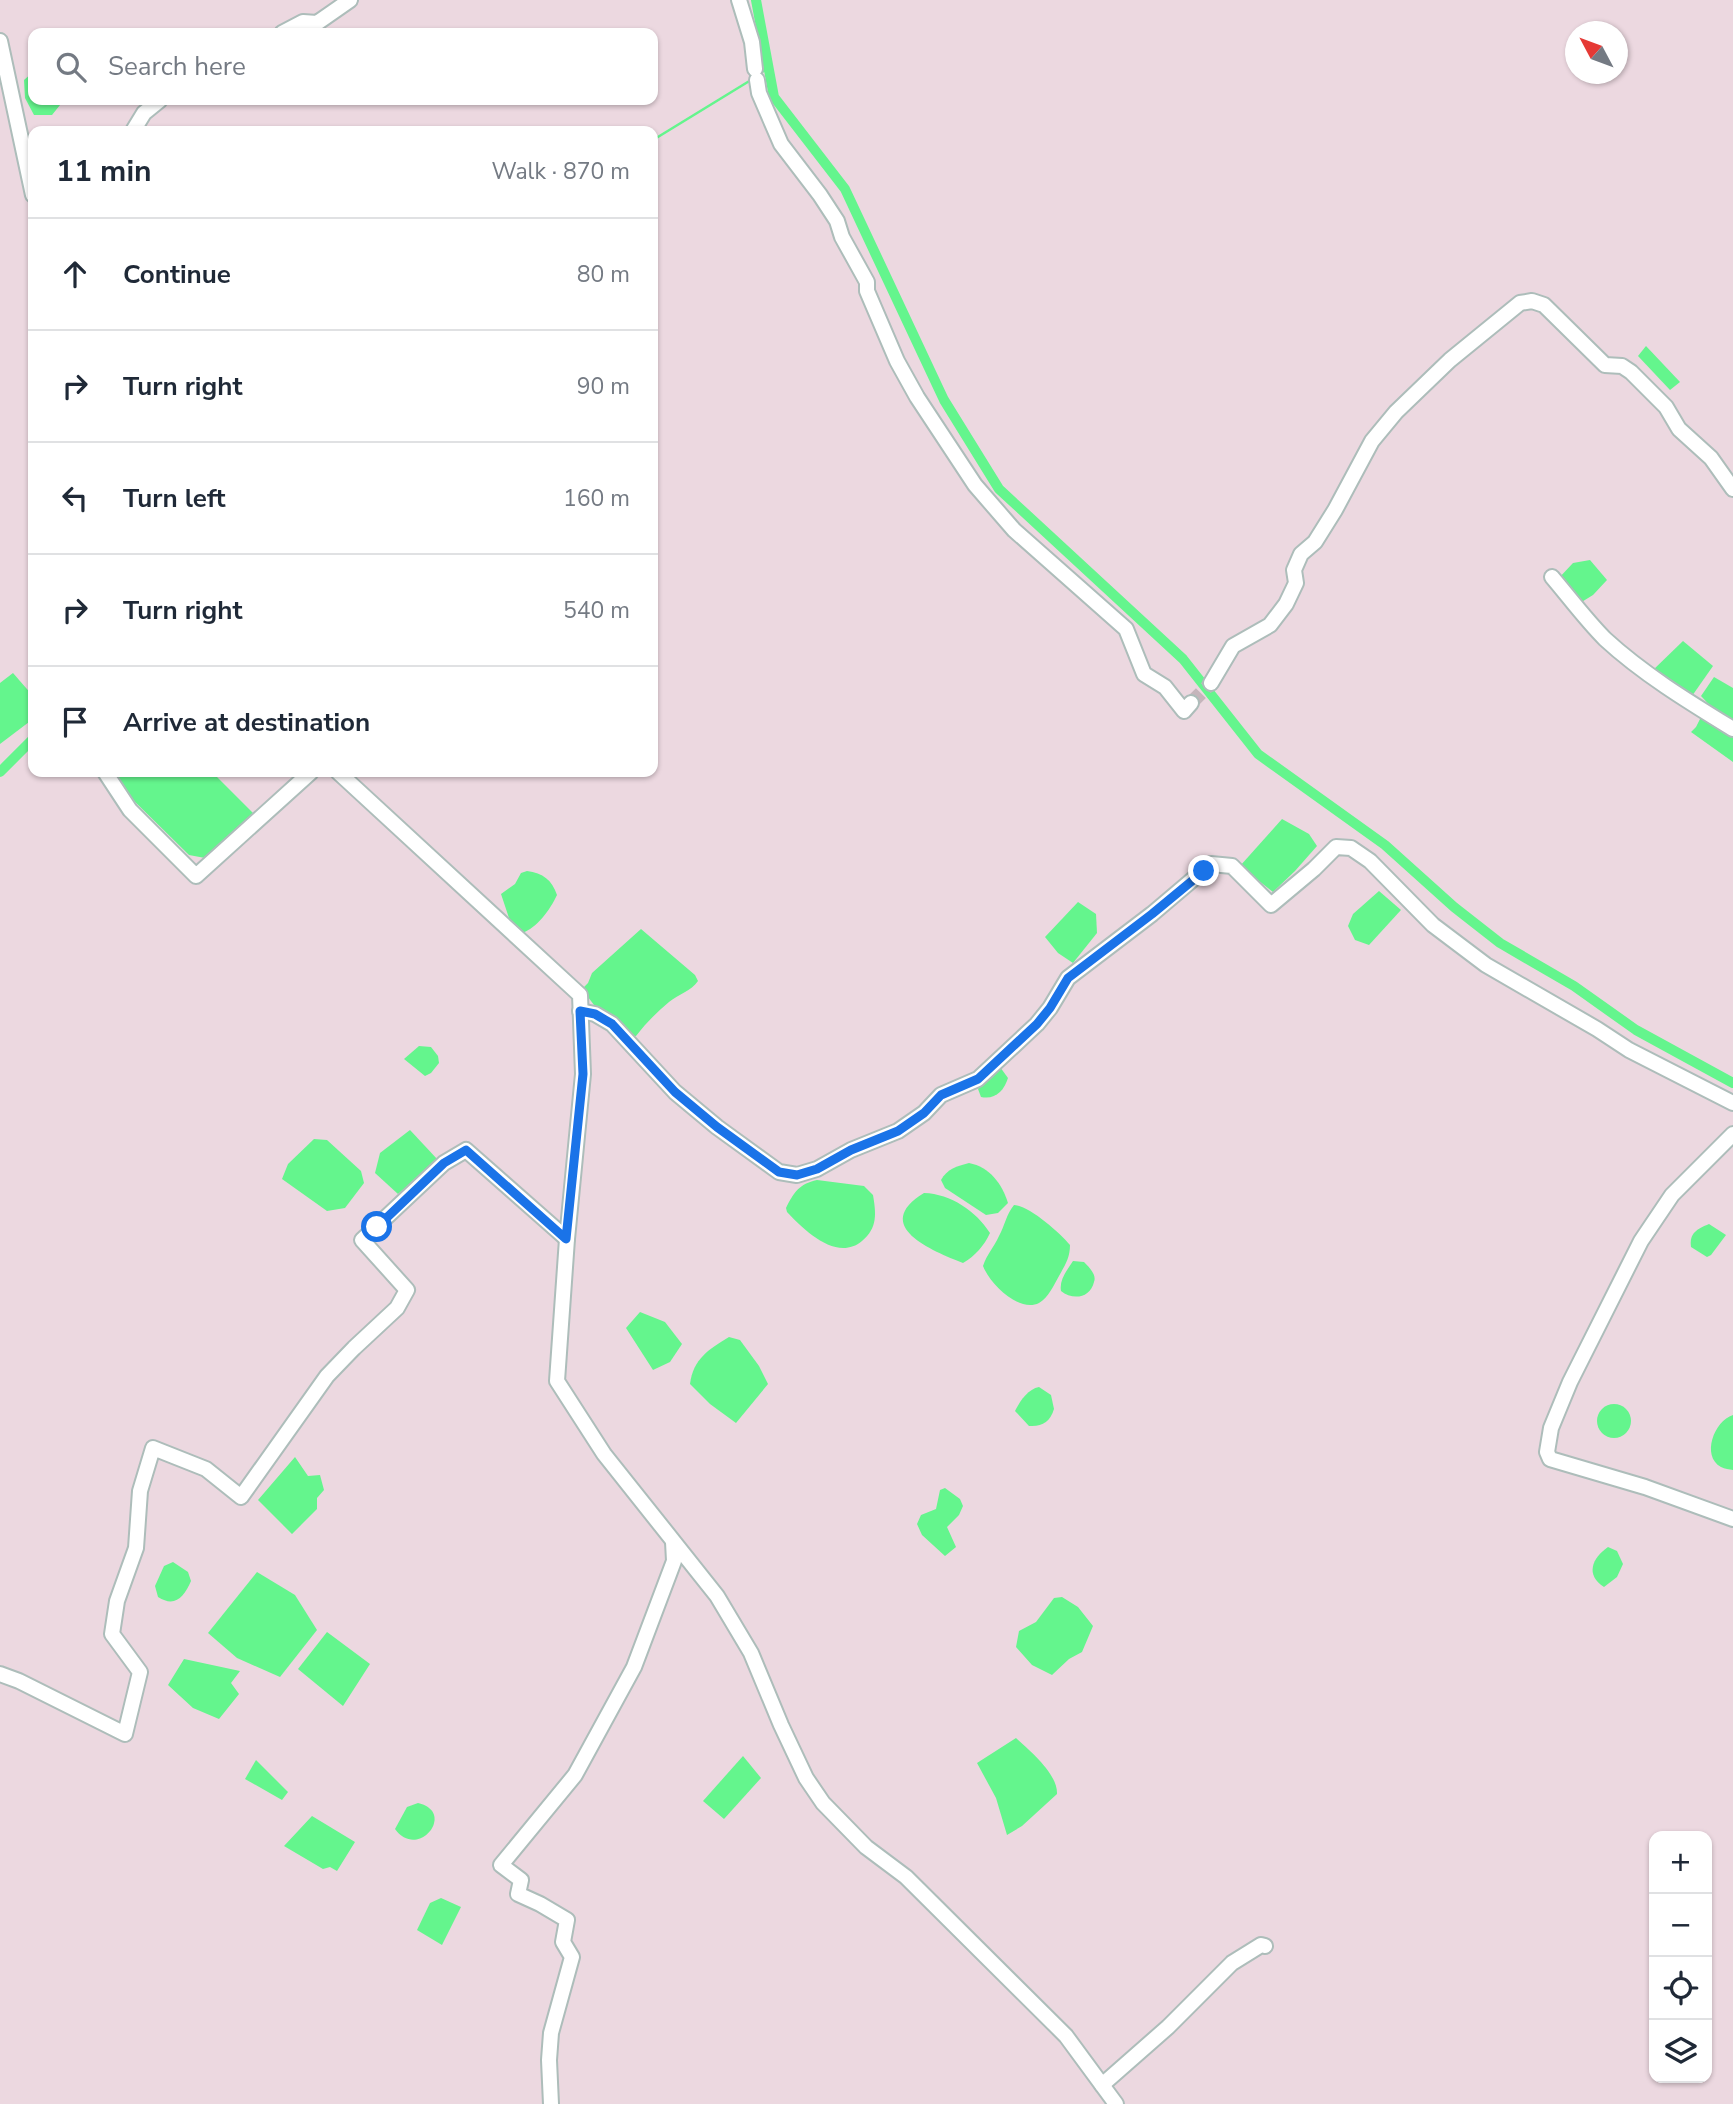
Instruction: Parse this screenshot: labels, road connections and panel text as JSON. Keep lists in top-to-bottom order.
{
  "north": "top left",
  "page": {
    "search": "Search here",
    "heading": ["11 min", "Walk · 870 m"],
    "list": [
      ["Continue", "80 m"],
      ["Turn right", "90 m"],
      ["Turn left", "160 m"],
      ["Turn right", "540 m"],
      "Arrive at destination"
    ],
    "map_buttons": ["+", "−"]
  }
}
